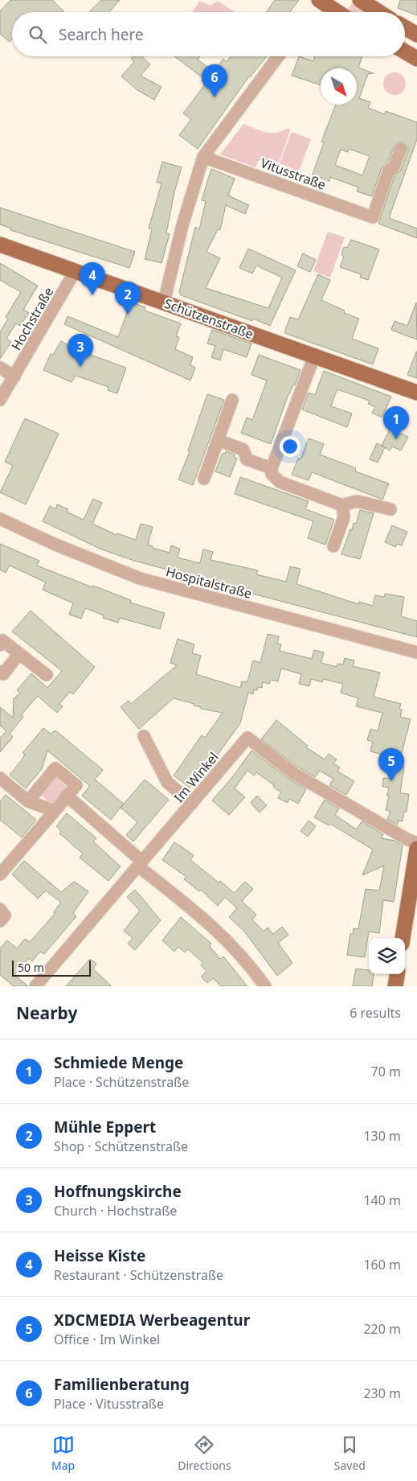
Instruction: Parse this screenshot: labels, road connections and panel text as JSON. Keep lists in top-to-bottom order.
{
  "streets": {
    "main road": ["Schützenstraße"],
    "street": [
      "Vitusstraße",
      "Hochstraße",
      "Hospitalstraße",
      "Im Winkel"
    ]
  },
  "crossings": [
    ["Hochstraße", "Schützenstraße"]
  ],
  "scale_bar": "50 m",
  "north": "bottom right",
  "page": {
    "search": "Search here",
    "pins": [
      "6",
      "4",
      "2",
      "3",
      "1",
      "5"
    ],
    "scale": "50 m",
    "heading": ["Nearby", "6 results"],
    "list": [
      {
        "mark": "1",
        "name": "Schmiede Menge",
        "note": "Place · Schützenstraße",
        "value": "70 m"
      },
      {
        "mark": "2",
        "name": "Mühle Eppert",
        "note": "Shop · Schützenstraße",
        "value": "130 m"
      },
      {
        "mark": "3",
        "name": "Hoffnungskirche",
        "note": "Church · Hochstraße",
        "value": "140 m"
      },
      {
        "mark": "4",
        "name": "Heisse Kiste",
        "note": "Restaurant · Schützenstraße",
        "value": "160 m"
      },
      {
        "mark": "5",
        "name": "XDCMEDIA Werbeagentur",
        "note": "Office · Im Winkel",
        "value": "220 m"
      },
      {
        "mark": "6",
        "name": "Familienberatung",
        "note": "Place · Vitusstraße",
        "value": "230 m"
      }
    ],
    "nav": ["Map", "Directions", "Saved"]
  }
}
